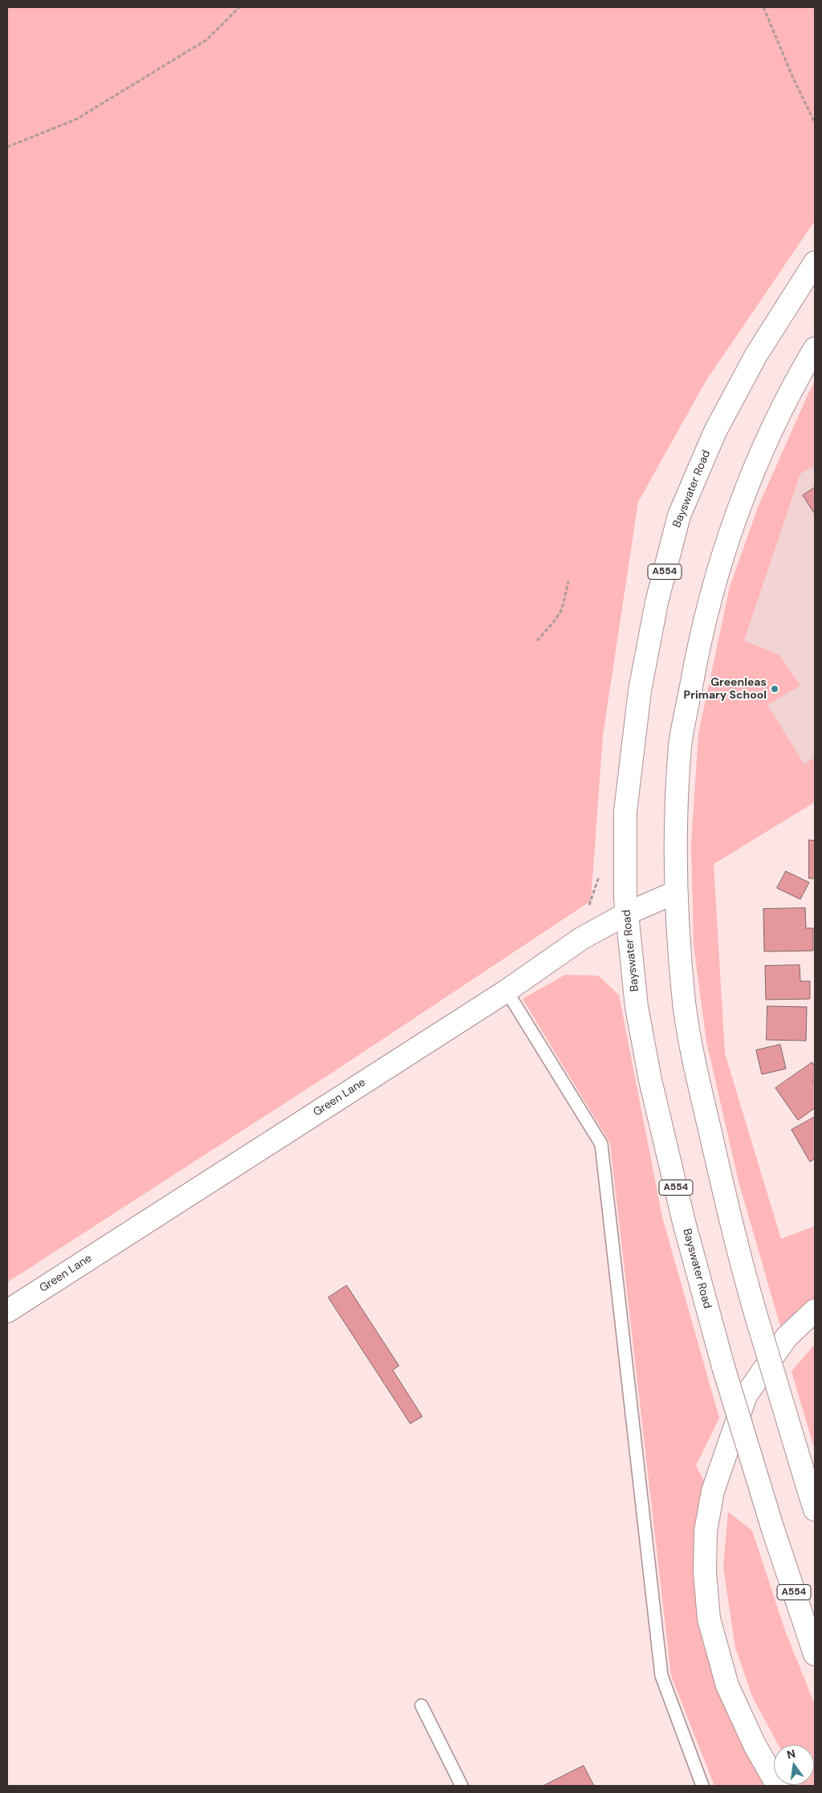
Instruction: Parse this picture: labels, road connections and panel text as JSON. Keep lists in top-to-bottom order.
{
  "streets": {
    "main road": ["Bayswater Road", "A554", "Green Lane"]
  },
  "crossings": [
    ["Bayswater Road", "Green Lane"]
  ],
  "places": ["Greenleas Primary School"],
  "north": "top"
}
